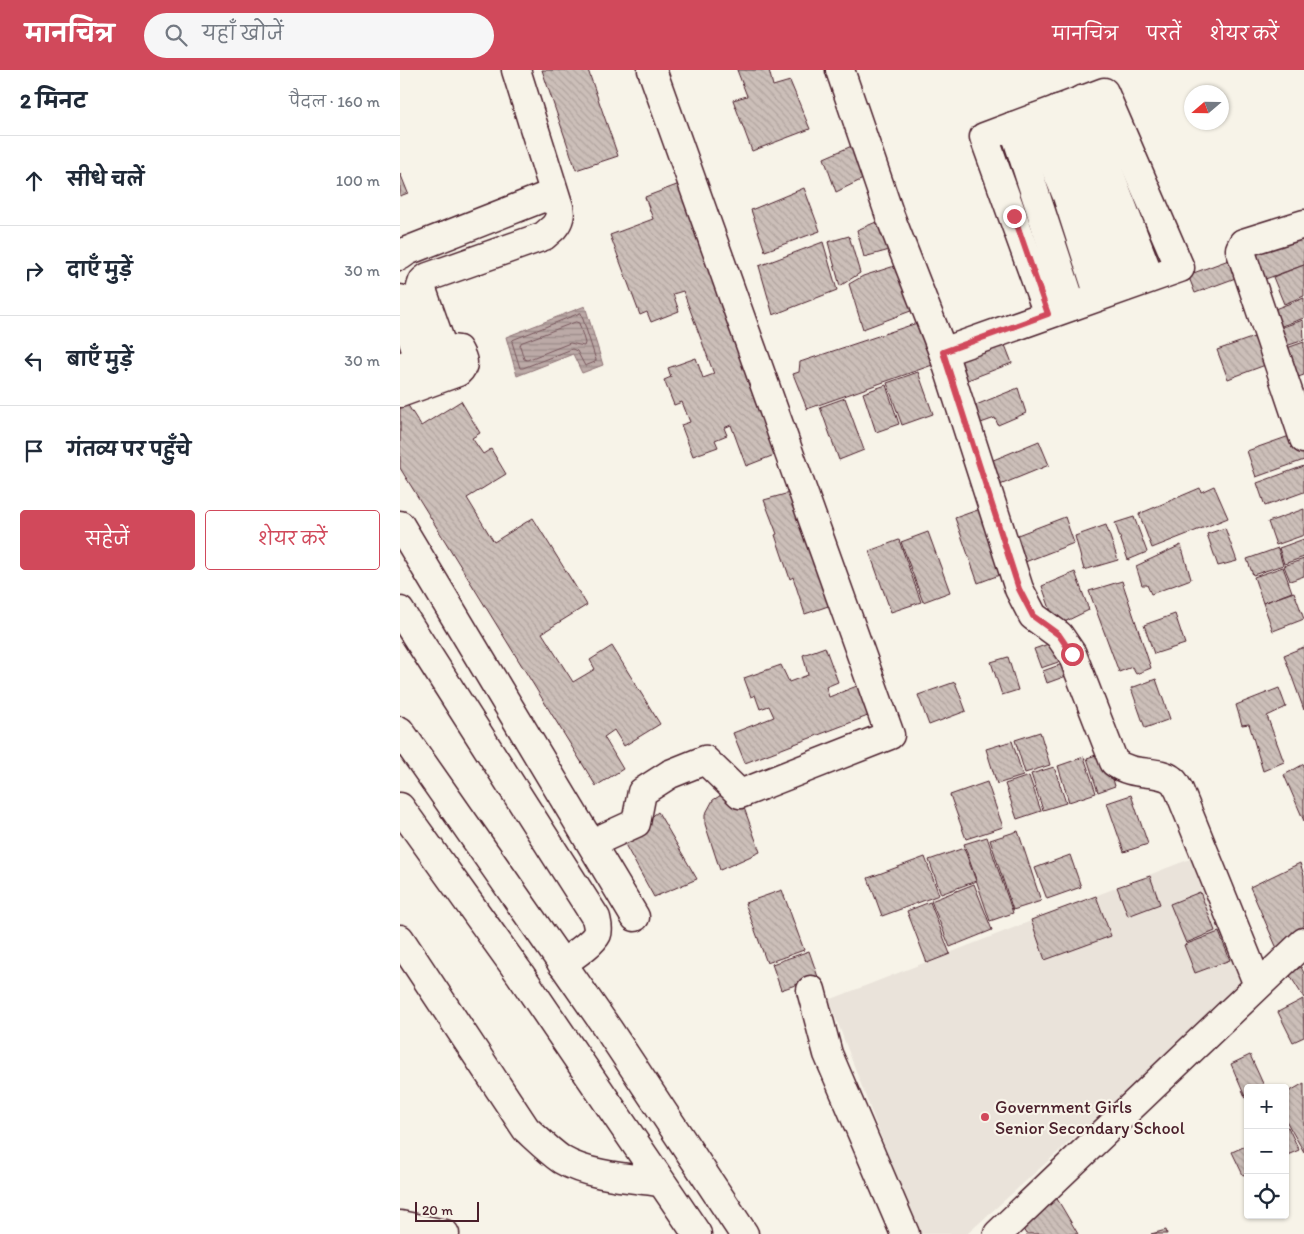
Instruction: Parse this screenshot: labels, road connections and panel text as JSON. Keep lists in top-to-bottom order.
{
  "places": ["Government Girls Senior Secondary School"],
  "scale_bar": "20 m",
  "north": "left",
  "page": {
    "header": "मानचित्र",
    "search": "यहाँ खोजें",
    "nav": ["मानचित्र", "परतें", "शेयर करें"],
    "heading": ["2 मिनट", "पैदल · 160 m"],
    "list": [
      ["सीधे चलें", "100 m"],
      ["दाएँ मुड़ें", "30 m"],
      ["बाएँ मुड़ें", "30 m"],
      "गंतव्य पर पहुँचे"
    ],
    "buttons": ["सहेजें", "शेयर करें"],
    "map_buttons": ["+", "−"],
    "scale": "20 m"
  }
}
